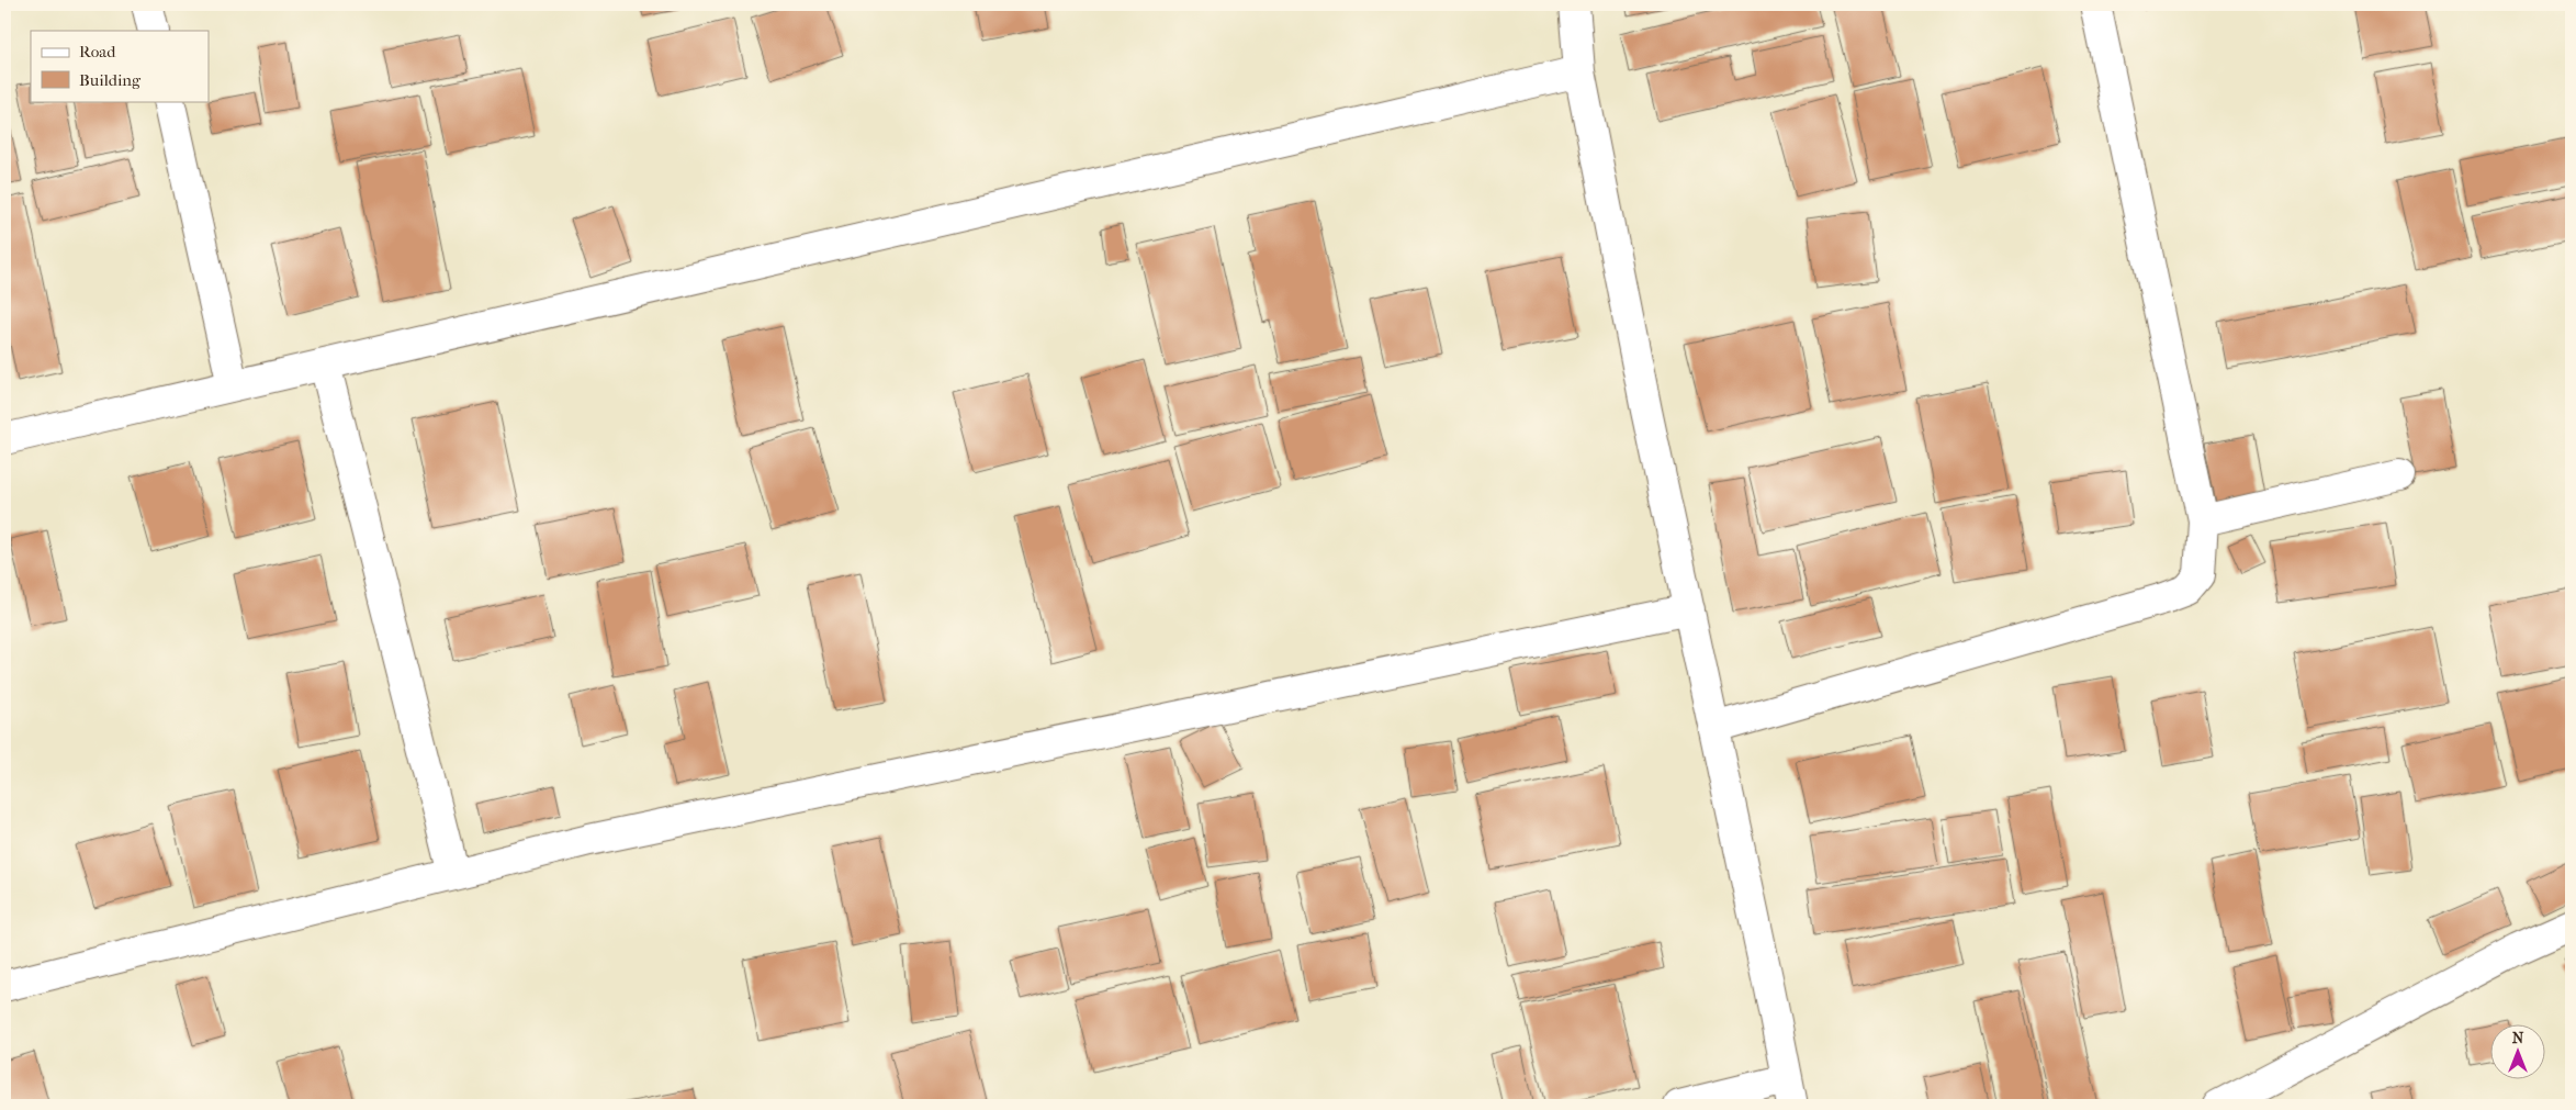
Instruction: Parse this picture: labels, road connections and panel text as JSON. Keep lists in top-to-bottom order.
{
  "legend": ["Road", "Building"],
  "north": "top"
}
